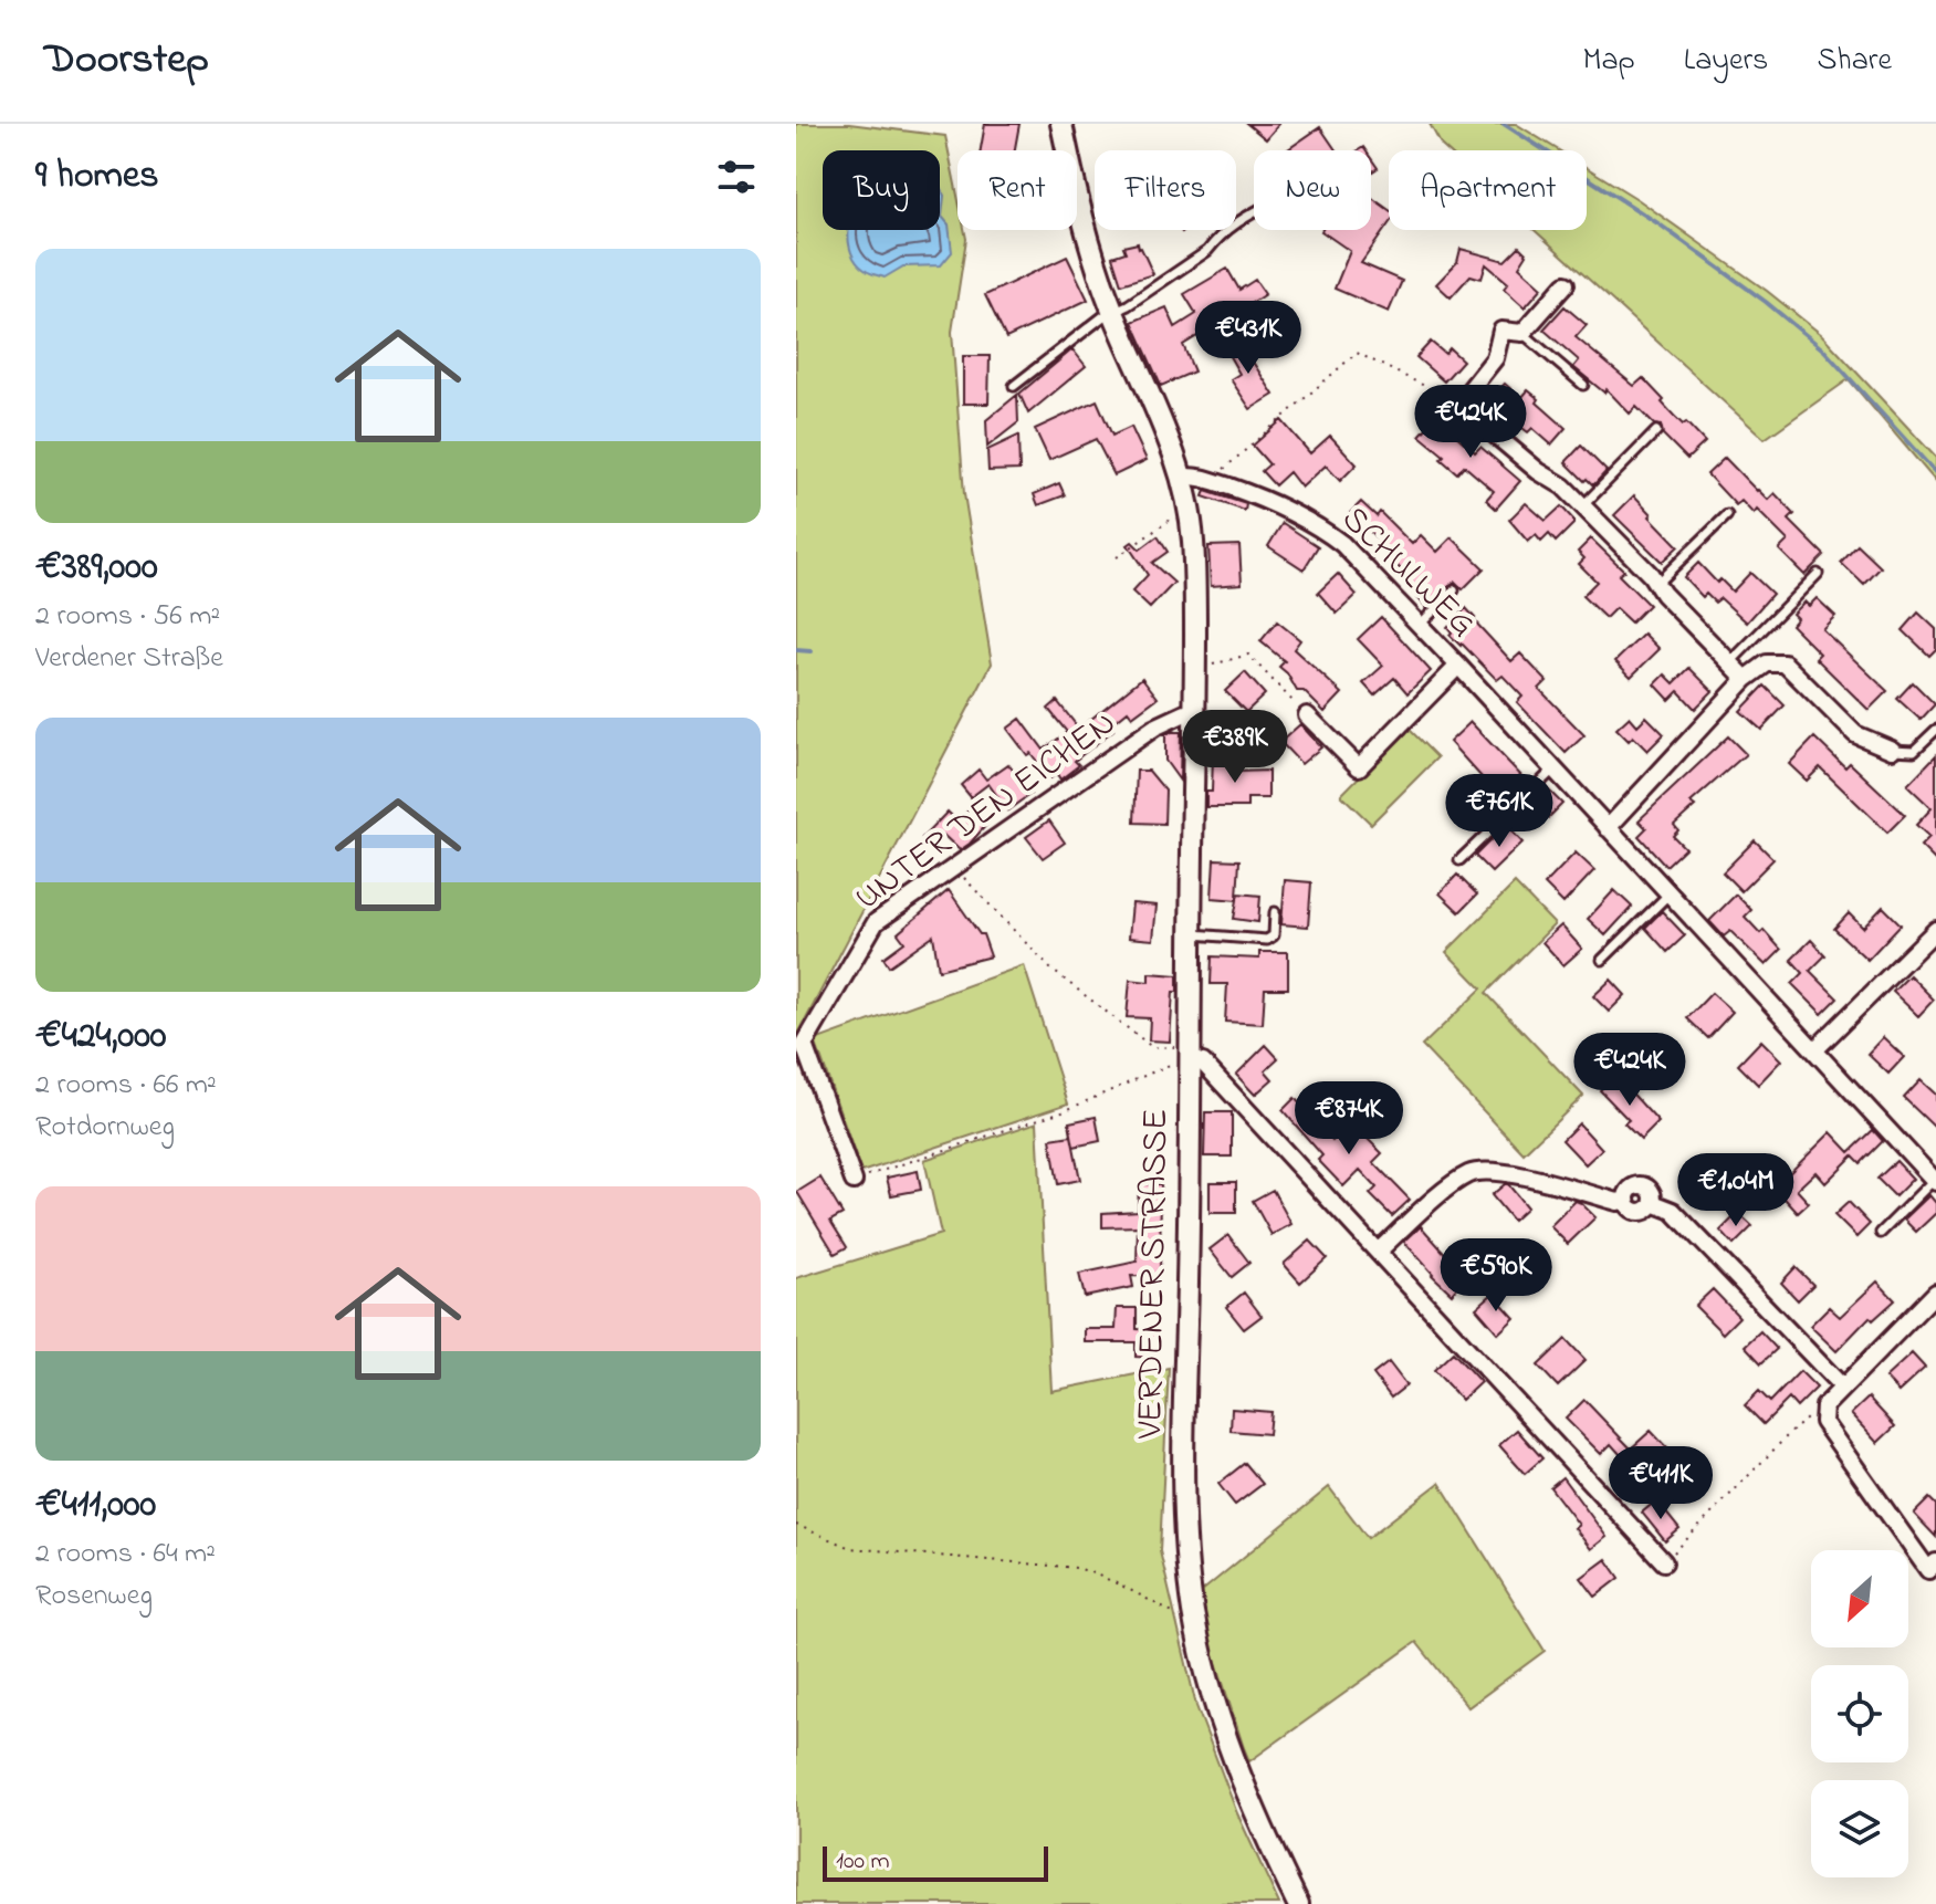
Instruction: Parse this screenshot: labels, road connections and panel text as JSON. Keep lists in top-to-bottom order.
{
  "streets": {
    "street": ["SCHULWEG", "UNTER DEN EICHEN", "VERDENER STRASSE"]
  },
  "crossings": [
    ["SCHULWEG", "VERDENER STRASSE"],
    ["UNTER DEN EICHEN", "VERDENER STRASSE"]
  ],
  "scale_bar": "100 m",
  "north": "bottom left",
  "page": {
    "header": "Doorstep",
    "nav": ["Map", "Layers", "Share"],
    "heading": "9 homes",
    "chip": [
      "Buy",
      "Rent",
      "Filters",
      "New",
      "Apartment"
    ],
    "list": [
      {
        "name": "€389,000",
        "note": "2 rooms · 56 m² · Verdener Straße"
      },
      {
        "name": "€424,000",
        "note": "2 rooms · 66 m² · Rotdornweg"
      },
      {
        "name": "€411,000",
        "note": "2 rooms · 64 m² · Rosenweg"
      }
    ],
    "price": [
      "€431K",
      "€424K",
      "€389K",
      "€761K",
      "€424K",
      "€874K",
      "€1.04M",
      "€590K",
      "€411K"
    ],
    "scale": "100 m"
  }
}
